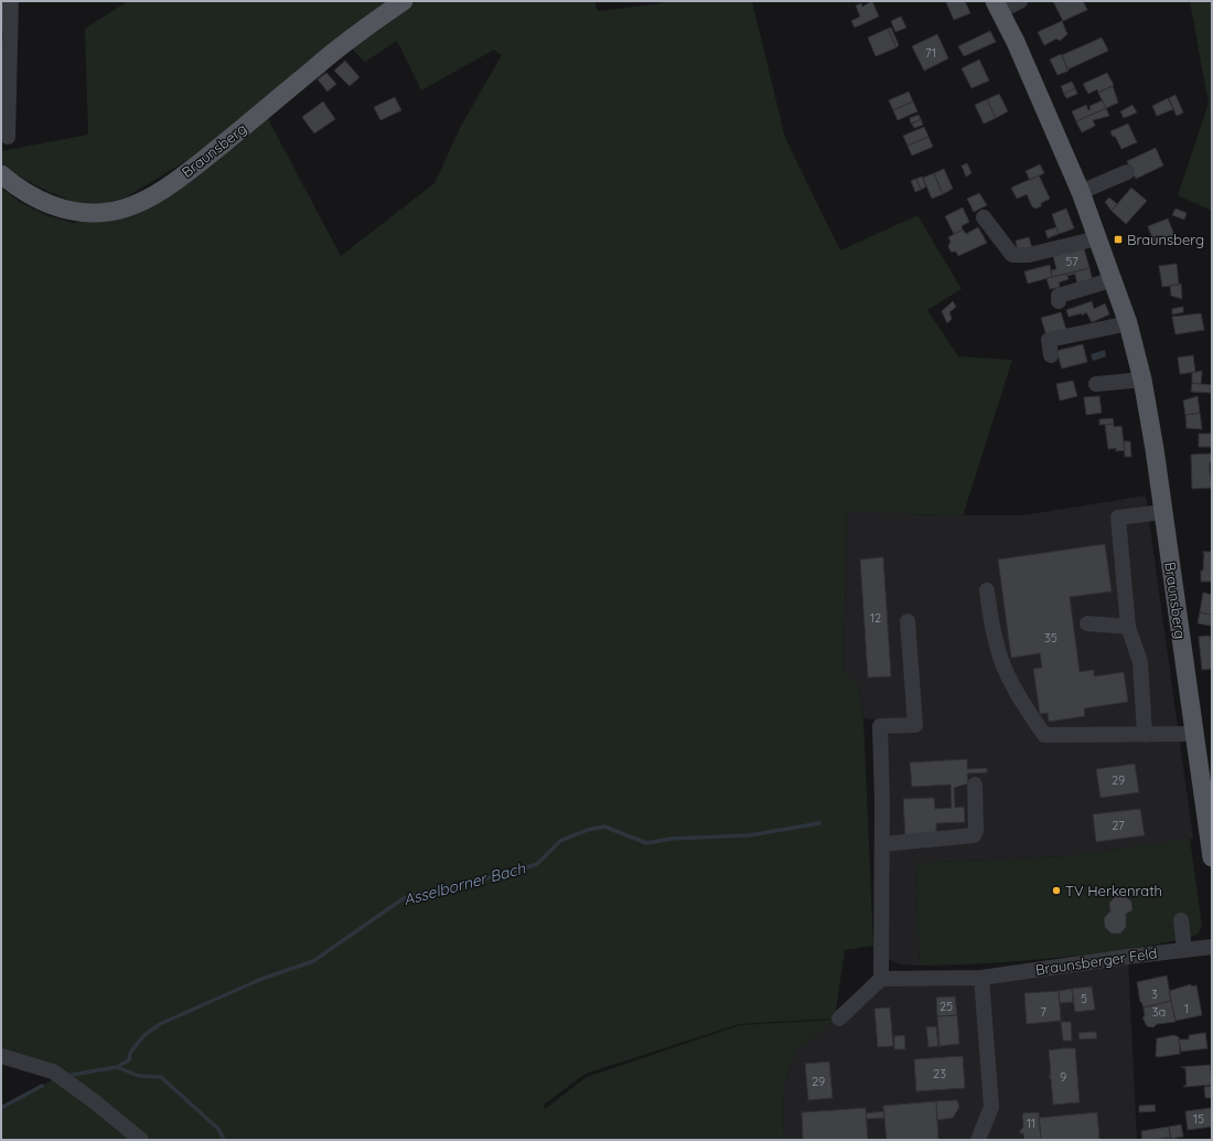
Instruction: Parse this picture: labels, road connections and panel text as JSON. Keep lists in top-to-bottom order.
{
  "streets": {
    "main road": ["Braunsberg"],
    "street": ["Braunsberger Feld"]
  },
  "water": ["Asselborner Bach"],
  "places": {
    "transit": ["Braunsberg"],
    "other": ["TV Herkenrath"]
  },
  "house_numbers": [
    "71",
    "57",
    "12",
    "35",
    "29",
    "27",
    "3",
    "5",
    "25",
    "1",
    "7",
    "3a",
    "23",
    "9",
    "29",
    "15",
    "11"
  ]
}
